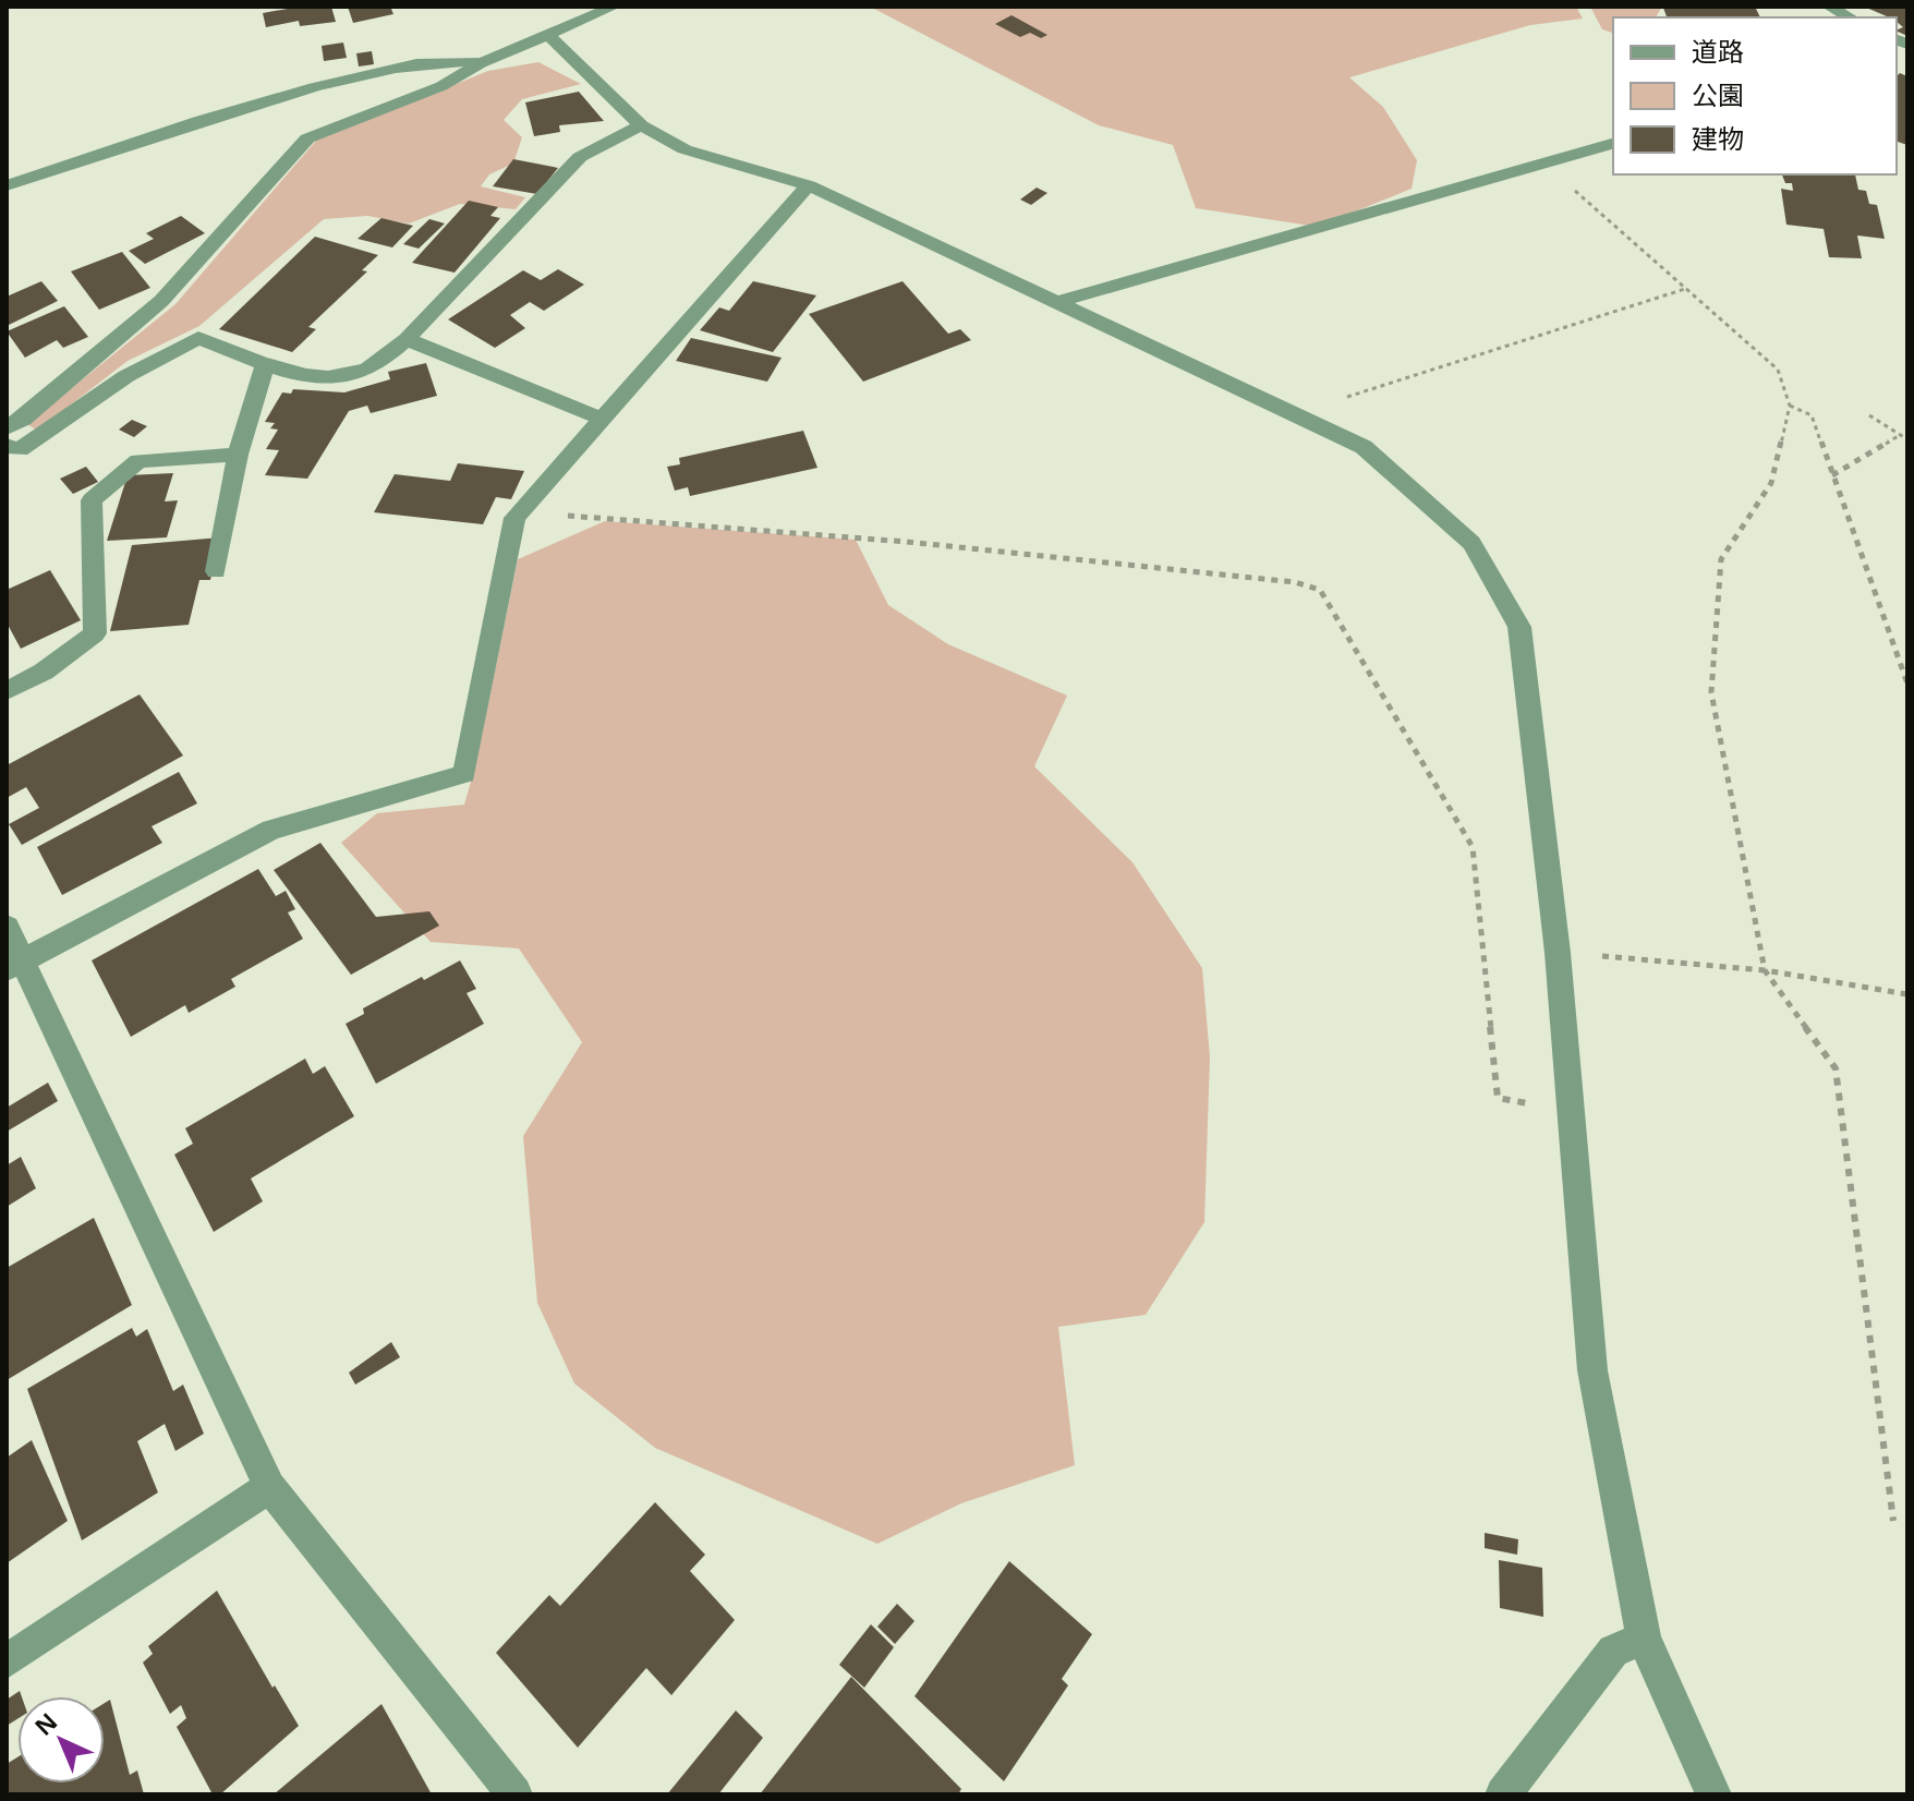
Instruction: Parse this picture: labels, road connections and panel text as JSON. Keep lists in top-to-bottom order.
{
  "legend": ["道路", "公園", "建物"],
  "north": "top left"
}
